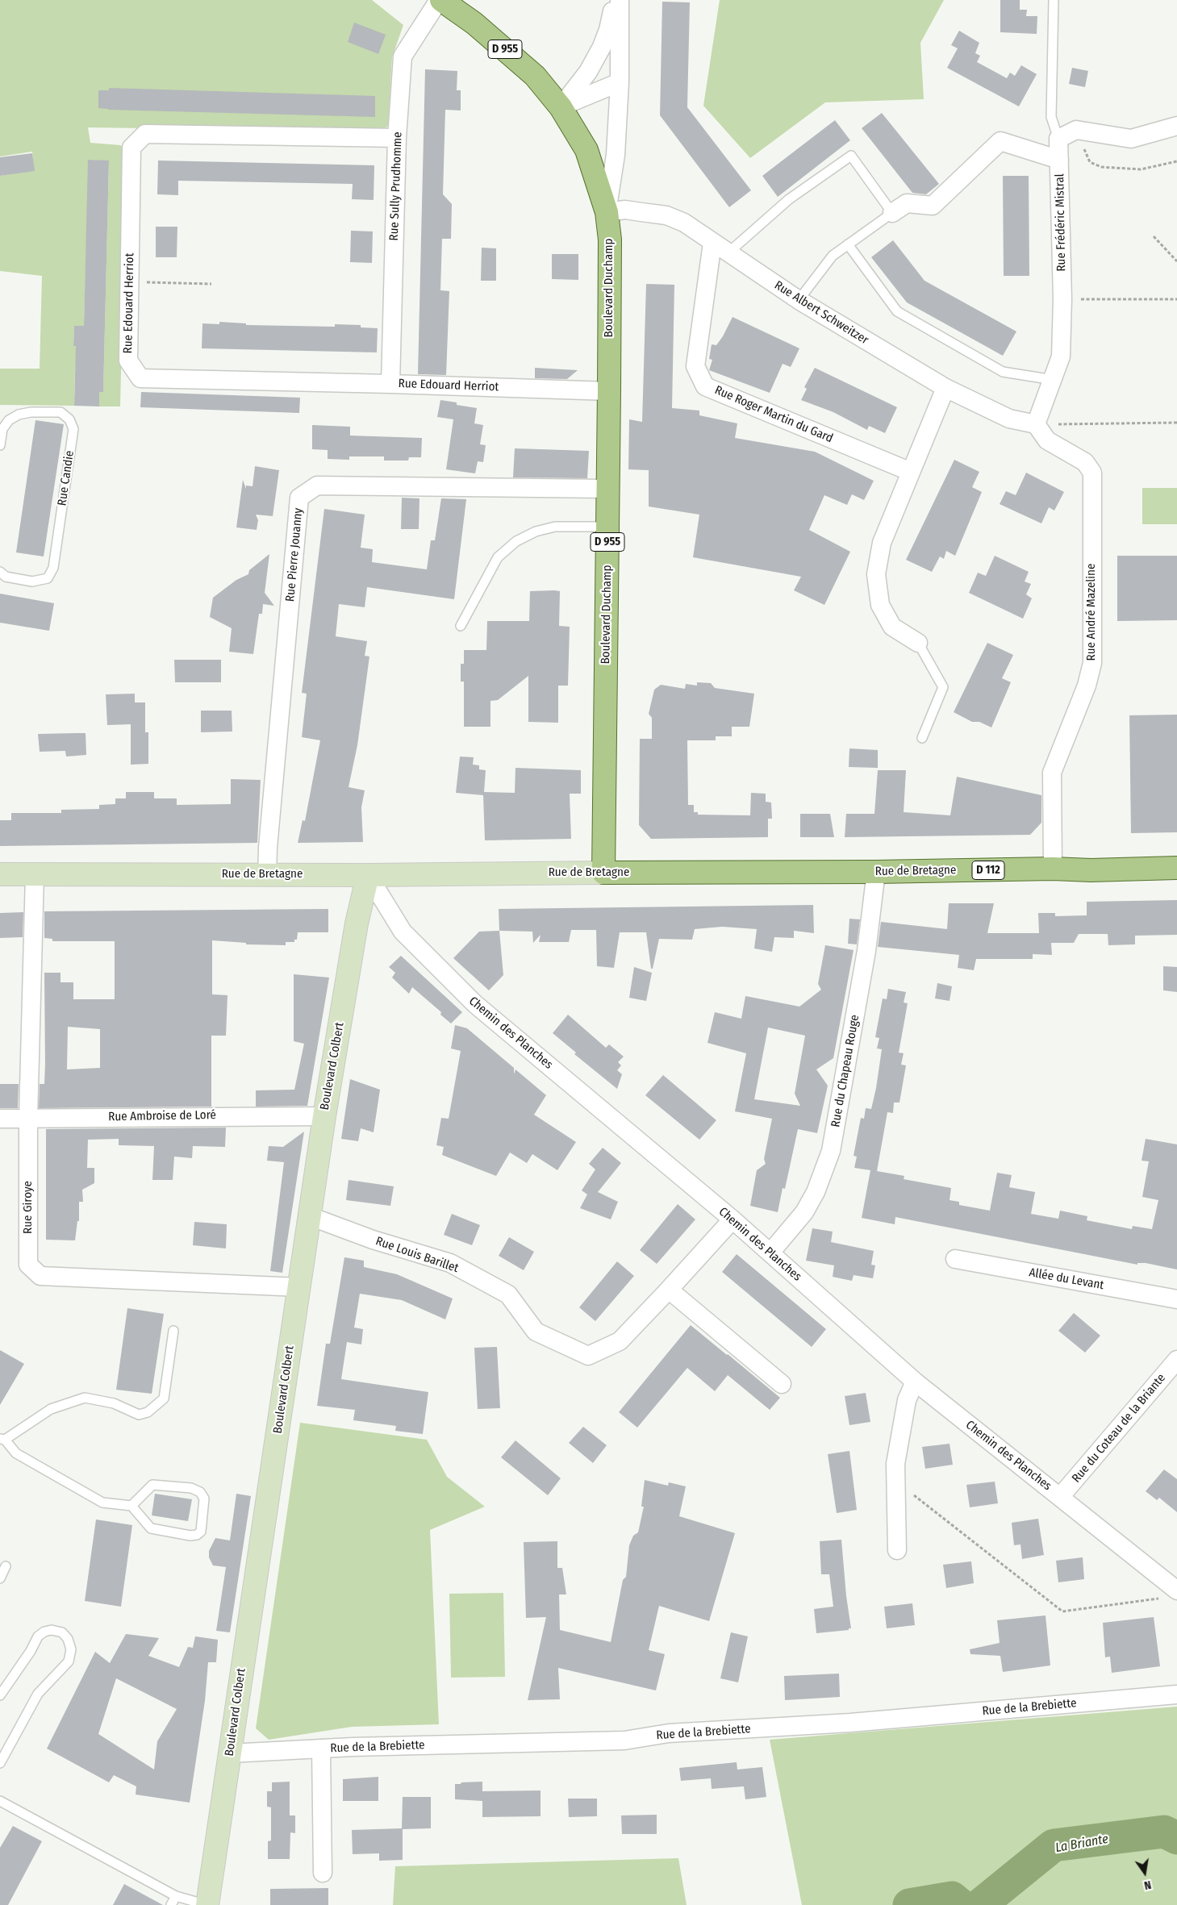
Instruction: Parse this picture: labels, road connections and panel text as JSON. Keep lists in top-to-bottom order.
{
  "streets": {
    "main road": [
      "D 955",
      "Boulevard Duchamp",
      "D 112",
      "Rue de Bretagne",
      "Boulevard Colbert"
    ],
    "street": [
      "Rue Sully Prudhomme",
      "Rue Frédéric Mistral",
      "Rue Edouard Herriot",
      "Rue Albert Schweitzer",
      "Rue Roger Martin du Gard",
      "Rue Pierre Jouanny",
      "Rue André Mazeline",
      "Chemin des Planches",
      "Rue du Chapeau Rouge",
      "Rue Ambroise de Loré",
      "Rue Giroye",
      "Rue Louis Barillet",
      "Allée du Levant",
      "Rue du Coteau de la Briante",
      "Rue de la Brebiette"
    ],
    "lane": ["Rue Candie"]
  },
  "crossings": [
    ["D 955", "Rue Sully Prudhomme"],
    ["D 955", "Boulevard Duchamp"],
    ["Rue Sully Prudhomme", "Rue Edouard Herriot"],
    ["Rue Frédéric Mistral", "Rue Albert Schweitzer"],
    ["Rue Frédéric Mistral", "Rue André Mazeline"],
    ["Boulevard Duchamp", "Rue Edouard Herriot"],
    ["Boulevard Duchamp", "Rue Albert Schweitzer"],
    ["Boulevard Duchamp", "Rue Pierre Jouanny"],
    ["Boulevard Duchamp", "Rue de Bretagne"],
    ["Rue Albert Schweitzer", "Rue Roger Martin du Gard"],
    ["Rue Albert Schweitzer", "Rue André Mazeline"],
    ["Rue Pierre Jouanny", "Rue de Bretagne"],
    ["Rue André Mazeline", "Rue de Bretagne"],
    ["Rue de Bretagne", "Chemin des Planches"],
    ["Rue de Bretagne", "Boulevard Colbert"],
    ["Rue de Bretagne", "Rue du Chapeau Rouge"],
    ["Rue de Bretagne", "Rue Giroye"],
    ["Chemin des Planches", "Boulevard Colbert"],
    ["Chemin des Planches", "Rue du Chapeau Rouge"],
    ["Chemin des Planches", "Rue Louis Barillet"],
    ["Chemin des Planches", "Rue du Coteau de la Briante"],
    ["Boulevard Colbert", "Rue Ambroise de Loré"],
    ["Boulevard Colbert", "Rue Giroye"],
    ["Boulevard Colbert", "Rue Louis Barillet"],
    ["Boulevard Colbert", "Rue de la Brebiette"],
    ["Rue Ambroise de Loré", "Rue Giroye"]
  ],
  "water": ["La Briante"],
  "north": "bottom"
}
